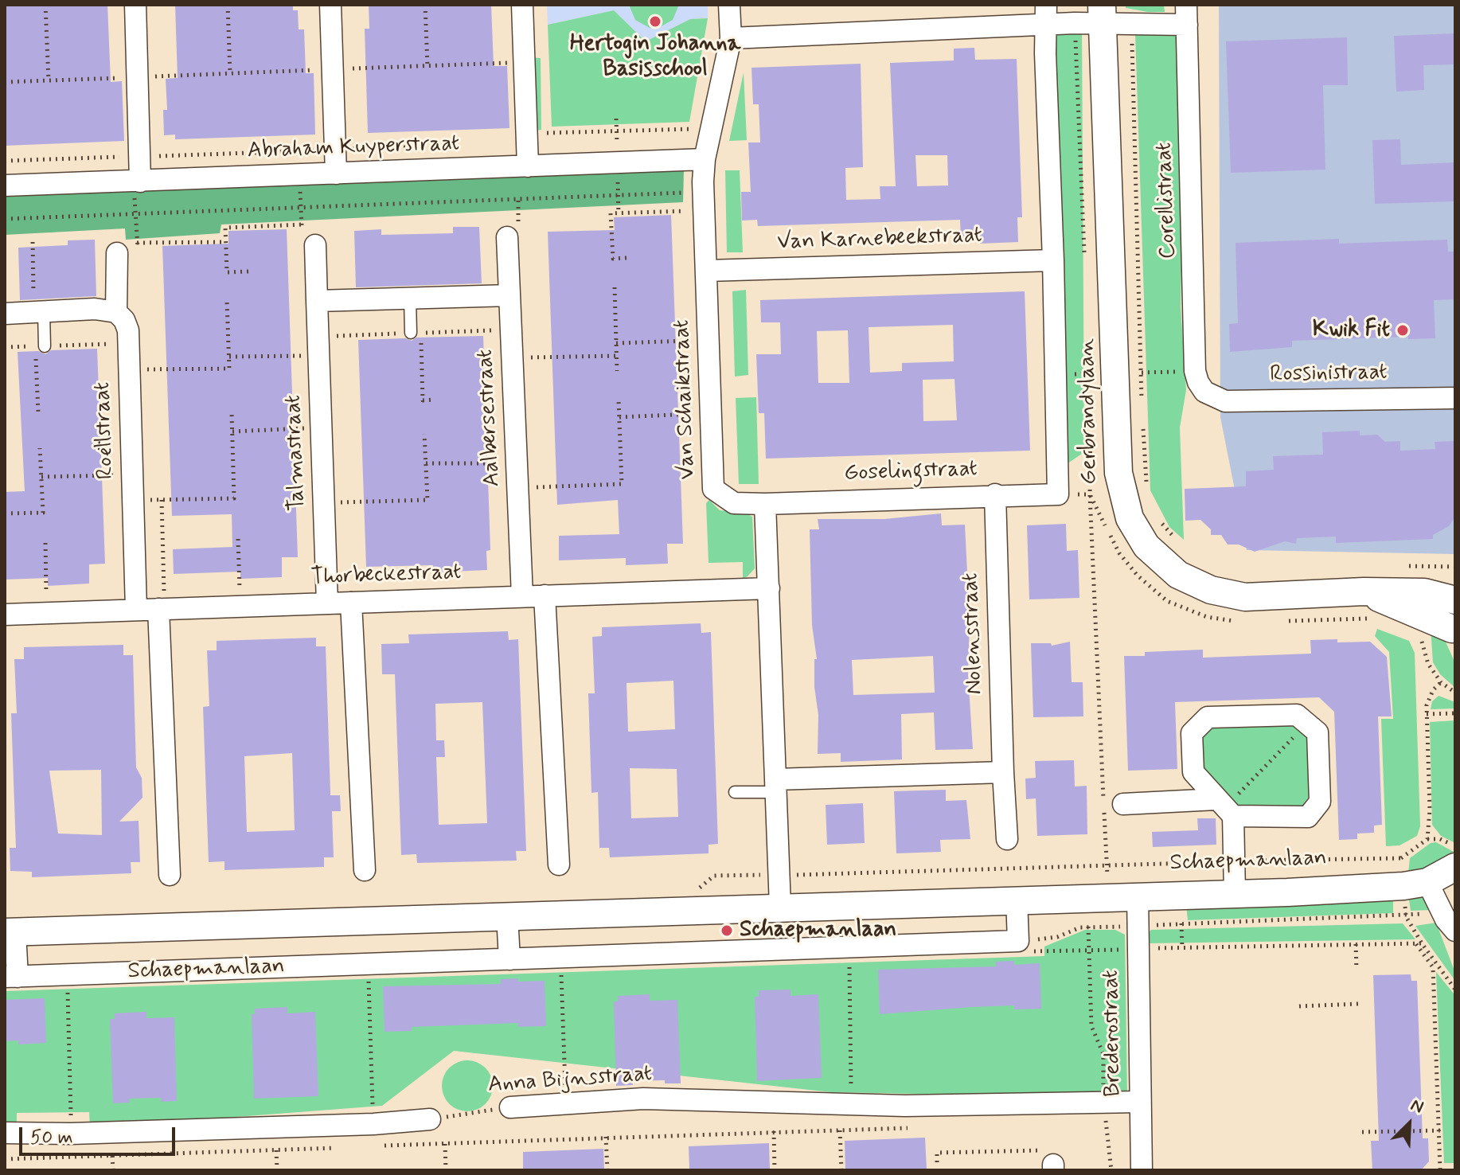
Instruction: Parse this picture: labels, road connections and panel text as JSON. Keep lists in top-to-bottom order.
{
  "streets": {
    "street": [
      "Abraham Kuyperstraat",
      "Corellistraat",
      "Van Karnebeekstraat",
      "Rossinistraat",
      "Van Schaikstraat",
      "Gerbrandylaan",
      "Aalbersestraat",
      "Roëllstraat",
      "Talmastraat",
      "Goselingstraat",
      "Thorbeckestraat",
      "Nolensstraat",
      "Schaepmanlaan",
      "Brederostraat",
      "Anna Bijnsstraat"
    ]
  },
  "crossings": [
    ["Abraham Kuyperstraat", "Van Schaikstraat"],
    ["Corellistraat", "Rossinistraat"],
    ["Van Karnebeekstraat", "Van Schaikstraat"],
    ["Van Karnebeekstraat", "Gerbrandylaan"],
    ["Van Schaikstraat", "Goselingstraat"],
    ["Gerbrandylaan", "Goselingstraat"],
    ["Aalbersestraat", "Thorbeckestraat"],
    ["Roëllstraat", "Thorbeckestraat"],
    ["Talmastraat", "Thorbeckestraat"],
    ["Goselingstraat", "Nolensstraat"],
    ["Schaepmanlaan", "Brederostraat"],
    ["Brederostraat", "Anna Bijnsstraat"]
  ],
  "places": ["Hertogin Johanna Basisschool", "Kwik Fit", "Schaepmanlaan"],
  "scale_bar": "50 m",
  "north": "top right"
}
